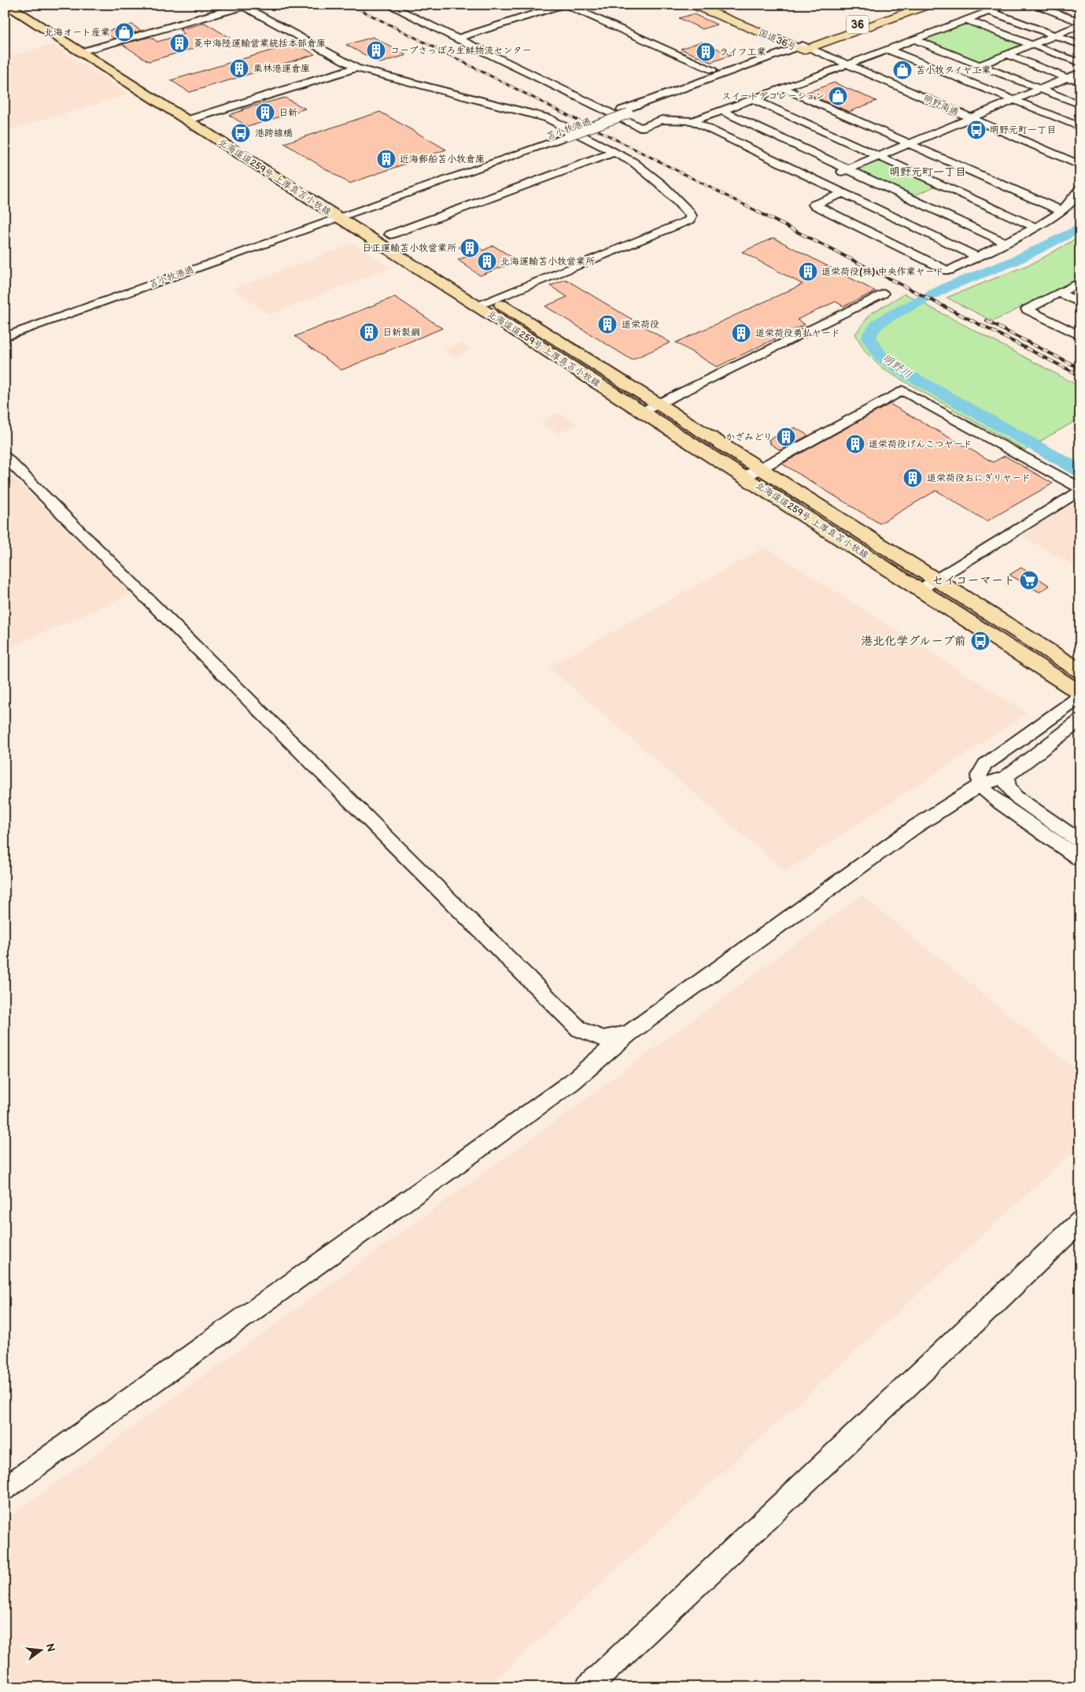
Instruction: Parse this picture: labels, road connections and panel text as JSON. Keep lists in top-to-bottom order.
{
  "streets": {
    "highway": ["36", "国道36号"],
    "main road": ["北海道道259号 上厚真苫小牧線"],
    "street": ["明野南通", "苫小牧港通"]
  },
  "crossings": [
    ["国道36号", "明野南通"],
    ["国道36号", "苫小牧港通"],
    ["明野南通", "苫小牧港通"],
    ["苫小牧港通", "北海道道259号 上厚真苫小牧線"]
  ],
  "districts": ["明野元町一丁目"],
  "water": ["明野川"],
  "places": {
    "shop": ["北海オート産業", "苫小牧タイヤ工業", "スイートデコレーション"],
    "building": [
      "菱中海陸運輸営業統括本部倉庫",
      "コープさっぽろ生鮮物流センター",
      "ライフ工業",
      "栗林港運倉庫",
      "日新",
      "近海郵船苫小牧倉庫",
      "日正運輸苫小牧営業所",
      "北海運輸苫小牧営業所",
      "道栄荷役(株) 中央作業ヤード",
      "道栄荷役",
      "日新製鋼",
      "道栄荷役勇払ヤード",
      "かざみどり",
      "道栄荷役げんこつヤード",
      "道栄荷役おにぎりヤード"
    ],
    "bus stop": ["明野元町一丁目", "港跨線橋", "港北化学グループ前"],
    "supermarket": ["セイコーマート"]
  },
  "north": "right"
}
